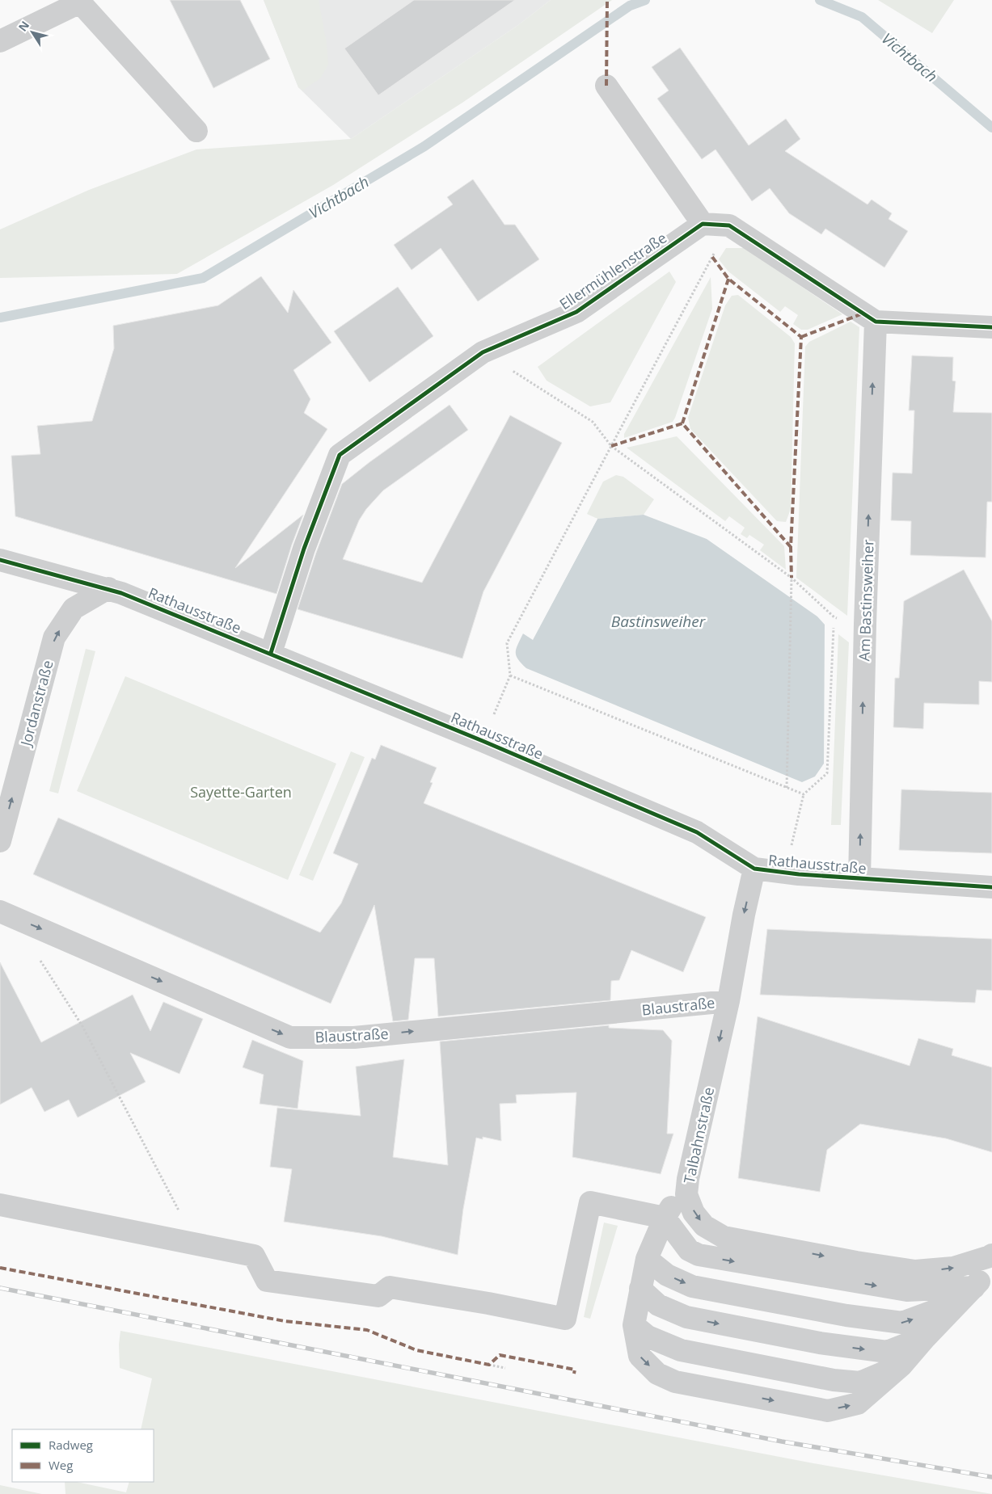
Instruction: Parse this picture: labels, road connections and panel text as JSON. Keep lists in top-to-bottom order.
{
  "streets": {
    "street": [
      "Ellermühlenstraße",
      "Am Bastinsweiher",
      "Rathausstraße",
      "Jordanstraße",
      "Blaustraße",
      "Talbahnstraße"
    ]
  },
  "crossings": [
    ["Ellermühlenstraße", "Rathausstraße"],
    ["Am Bastinsweiher", "Rathausstraße"],
    ["Rathausstraße", "Jordanstraße"],
    ["Rathausstraße", "Talbahnstraße"],
    ["Blaustraße", "Talbahnstraße"]
  ],
  "one_way": ["Am Bastinsweiher", "Jordanstraße", "Blaustraße"],
  "water": ["Vichtbach", "Bastinsweiher"],
  "parks": ["Sayette-Garten"],
  "legend": ["Radweg", "Weg"],
  "north": "top left"
}
